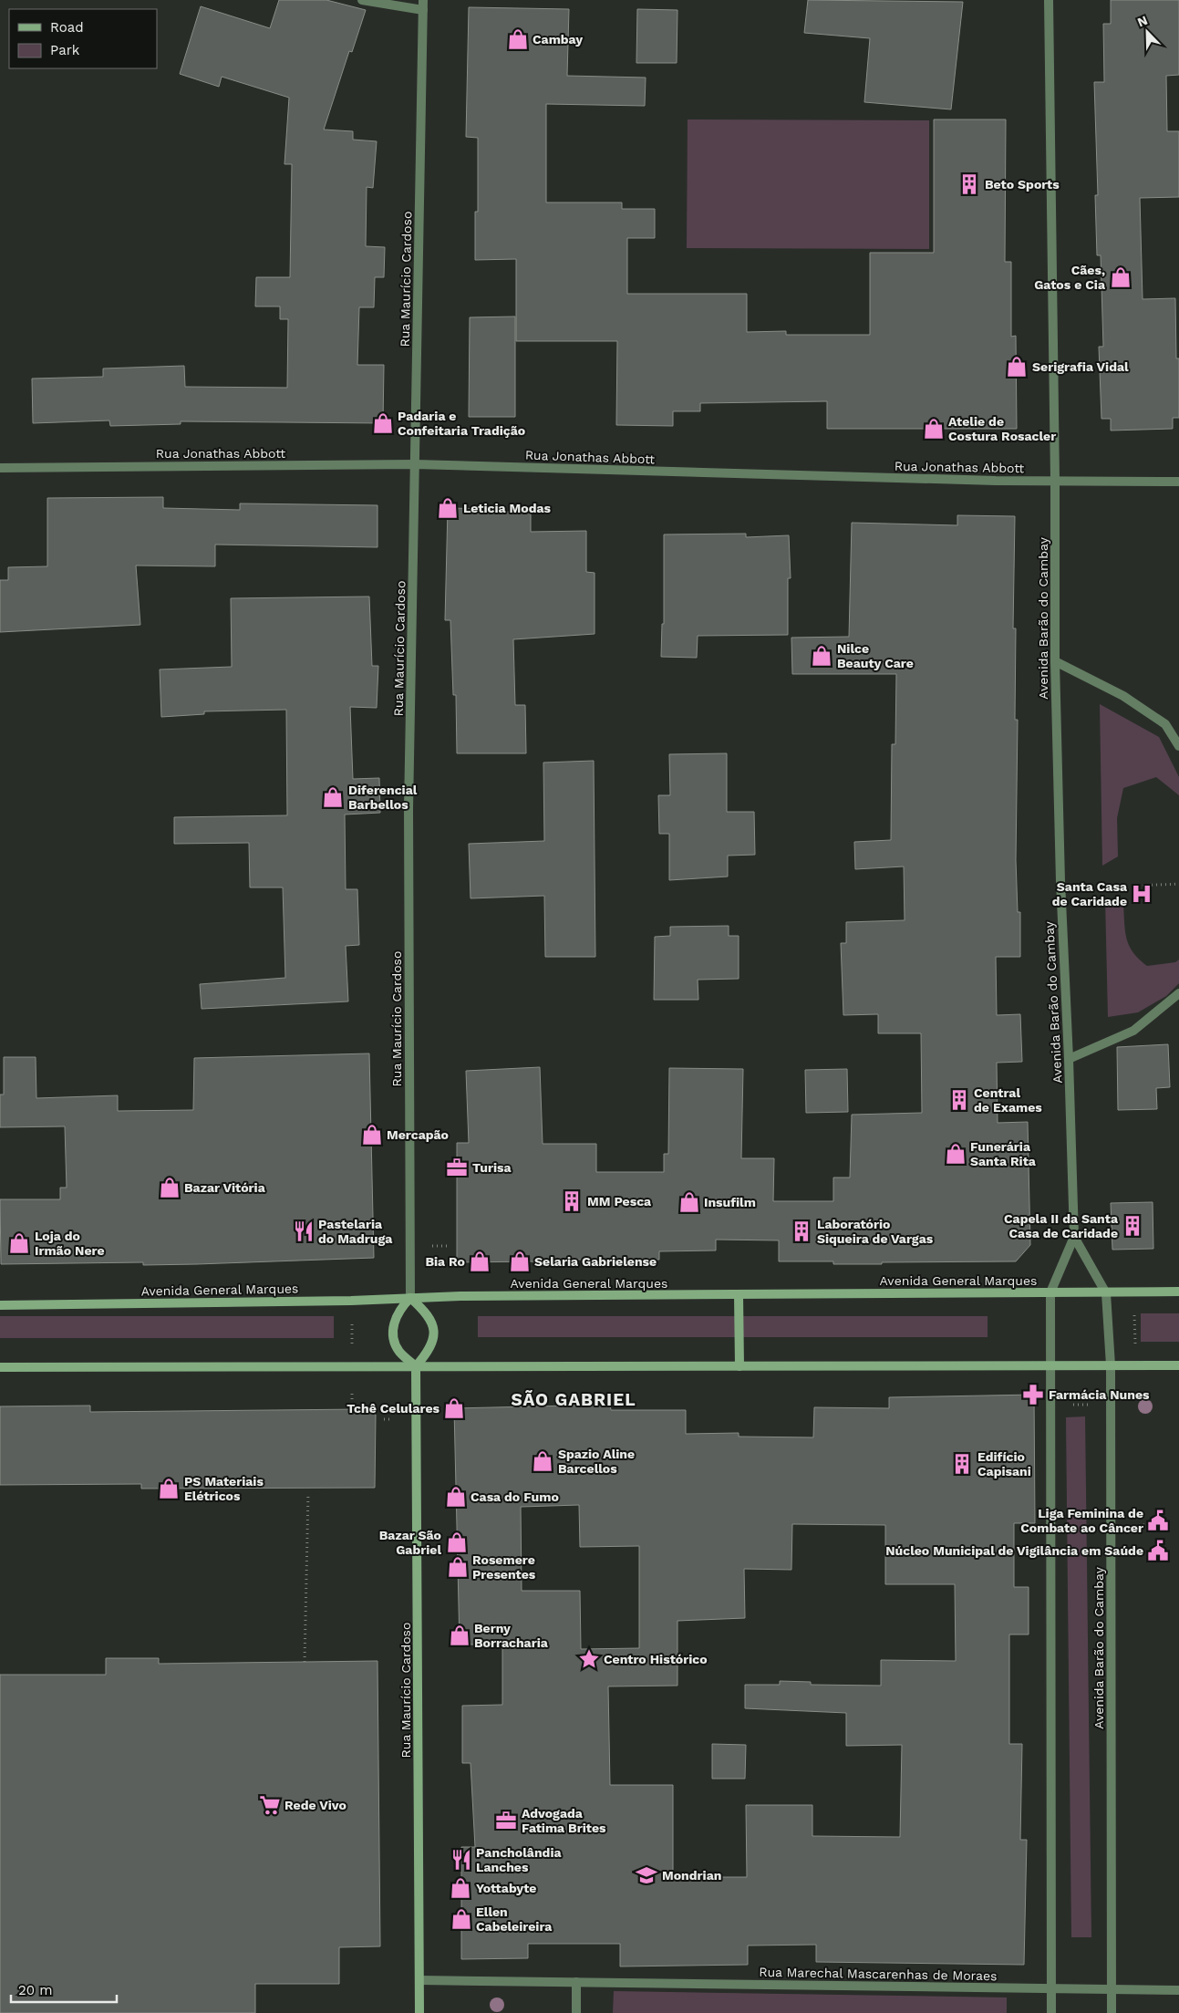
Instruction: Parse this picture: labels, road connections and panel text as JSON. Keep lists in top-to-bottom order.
{
  "streets": {
    "main road": ["Rua Maurício Cardoso", "Avenida General Marques"],
    "street": ["Rua Jonathas Abbott", "Avenida Barão do Cambay", "Rua Marechal Mascarenhas de Moraes"]
  },
  "crossings": [
    ["Rua Maurício Cardoso", "Rua Jonathas Abbott"],
    ["Rua Maurício Cardoso", "Avenida General Marques"],
    ["Rua Maurício Cardoso", "Rua Marechal Mascarenhas de Moraes"],
    ["Rua Jonathas Abbott", "Avenida Barão do Cambay"],
    ["Avenida Barão do Cambay", "Avenida General Marques"],
    ["Avenida Barão do Cambay", "Rua Marechal Mascarenhas de Moraes"]
  ],
  "districts": ["SÃO GABRIEL"],
  "places": {
    "shop": [
      "Cambay",
      "Cães, Gatos e Cia",
      "Serigrafia Vidal",
      "Padaria e Confeitaria Tradição",
      "Atelie de Costura Rosacler",
      "Leticia Modas",
      "Nilce Beauty Care",
      "Diferencial Barbellos",
      "Mercapão",
      "Funerária Santa Rita",
      "Bazar Vitória",
      "Insufilm",
      "Loja do Irmão Nere",
      "Bia Ro",
      "Selaria Gabrielense",
      "Tchê Celulares",
      "Spazio Aline Barcellos",
      "PS Materiais Elétricos",
      "Casa do Fumo",
      "Bazar São Gabriel",
      "Rosemere Presentes",
      "Berny Borracharia",
      "Yottabyte",
      "Ellen Cabeleireira"
    ],
    "building": [
      "Beto Sports",
      "Central de Exames",
      "MM Pesca",
      "Capela II da Santa Casa de Caridade",
      "Laboratório Siqueira de Vargas",
      "Edifício Capisani"
    ],
    "hospital": ["Santa Casa de Caridade"],
    "office": ["Turisa", "Advogada Fatima Brites"],
    "restaurant": ["Pastelaria do Madruga", "Pancholândia Lanches"],
    "pharmacy": ["Farmácia Nunes"],
    "public building": ["Liga Feminina de Combate ao Câncer", "Núcleo Municipal de Vigilância em Saúde"],
    "place": ["Centro Histórico"],
    "supermarket": ["Rede Vivo"],
    "school or university": ["Mondrian"]
  },
  "legend": ["Road", "Park"],
  "scale_bar": "20 m",
  "north": "top left"
}
